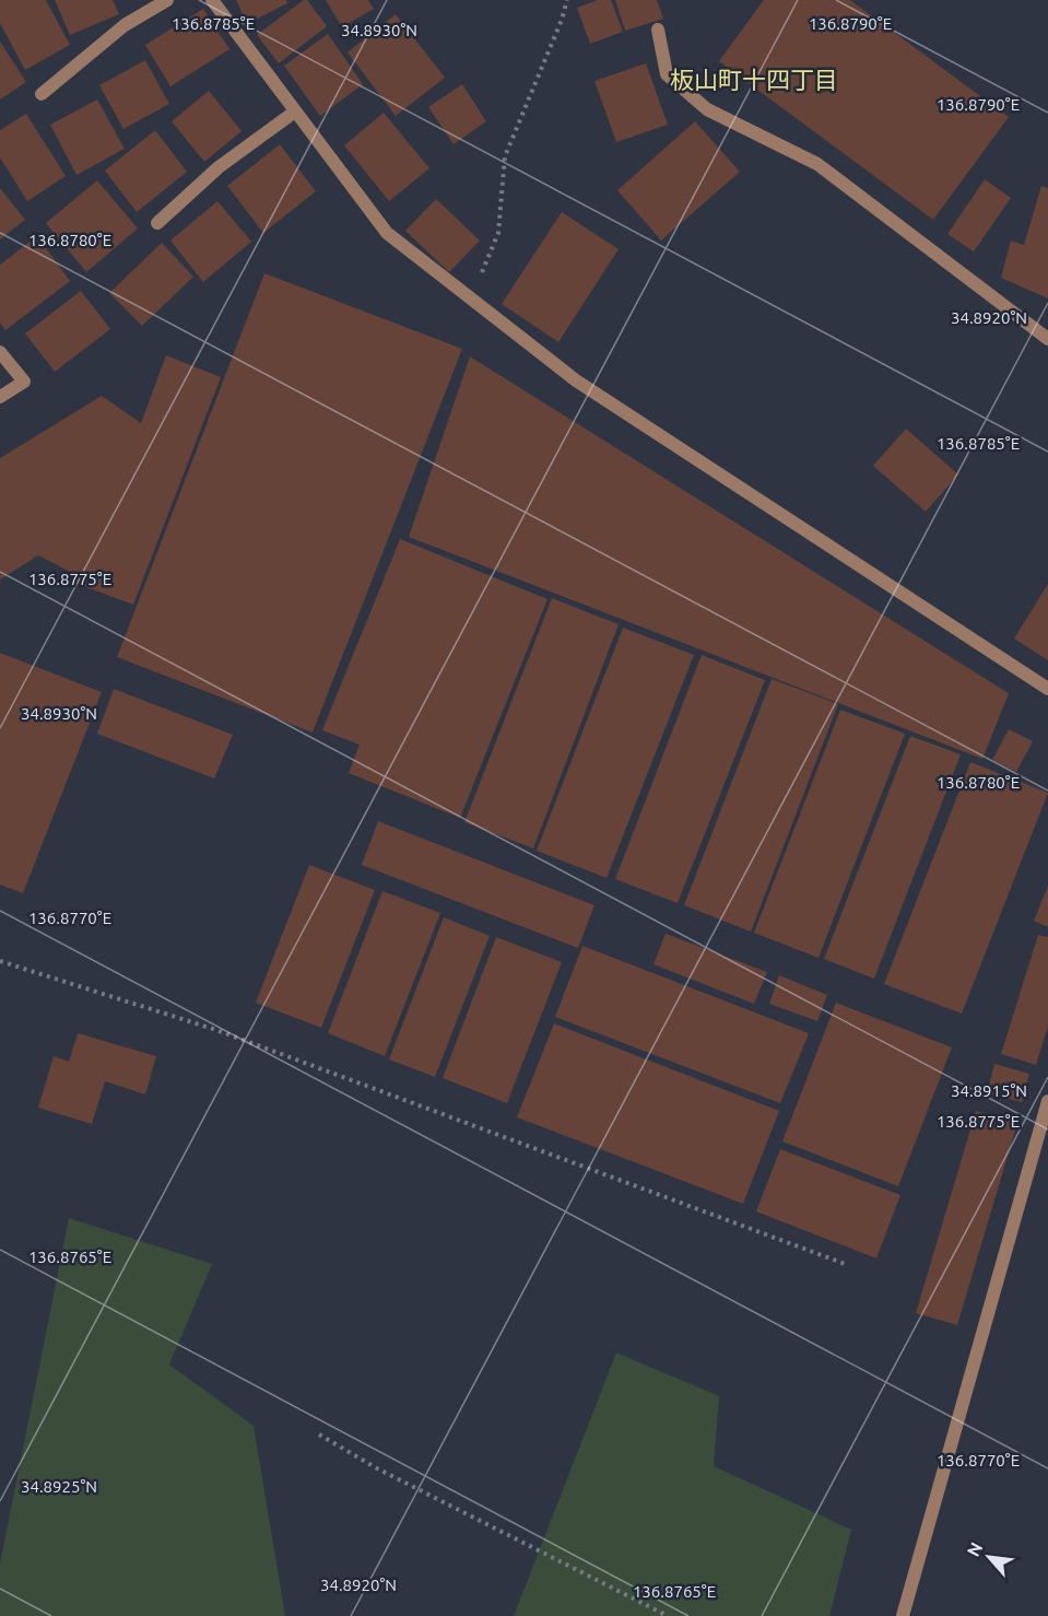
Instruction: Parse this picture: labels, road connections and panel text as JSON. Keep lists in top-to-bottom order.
{
  "districts": ["板山町十四丁目"],
  "north": "top left",
  "coordinates": [
    "136.8785°E",
    "136.8790°E",
    "34.8930°N",
    "136.8780°E",
    "34.8920°N",
    "136.8775°E",
    "136.8770°E",
    "34.8915°N",
    "136.8765°E",
    "34.8925°N"
  ]
}
